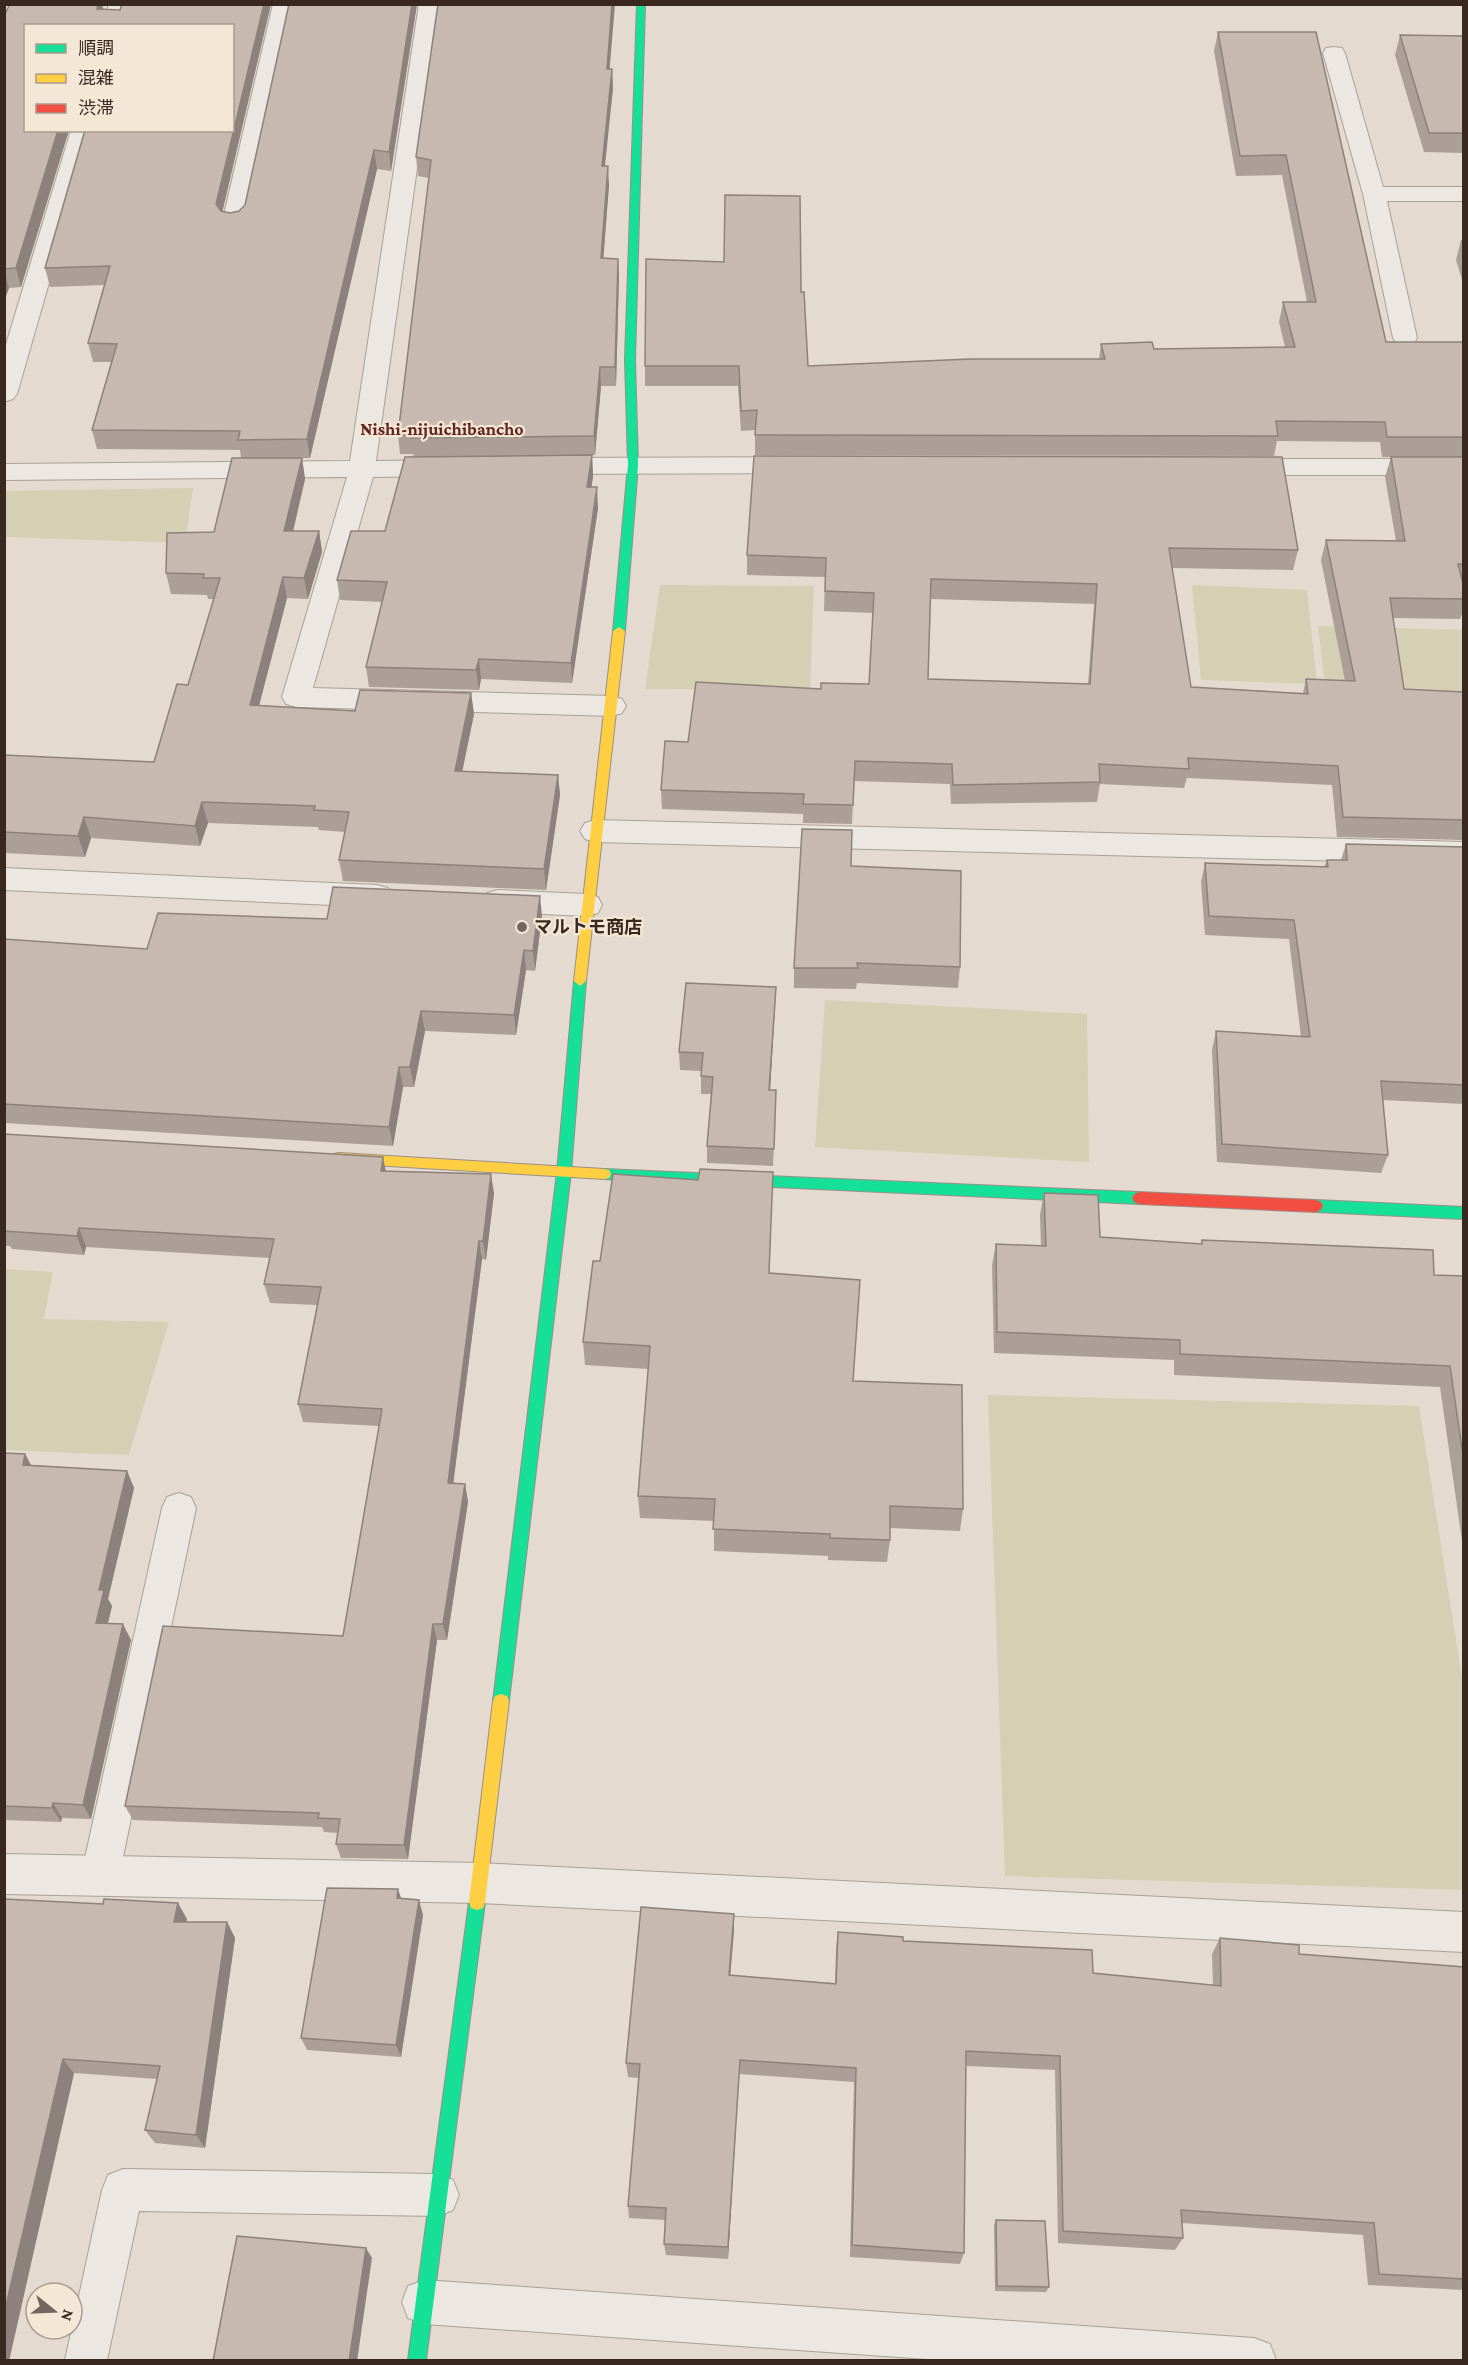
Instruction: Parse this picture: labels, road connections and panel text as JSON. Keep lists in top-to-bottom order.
{
  "districts": ["Nishi-nijuichibancho"],
  "places": ["マルトモ商店"],
  "legend": ["順調", "混雑", "渋滞"],
  "north": "right"
}
